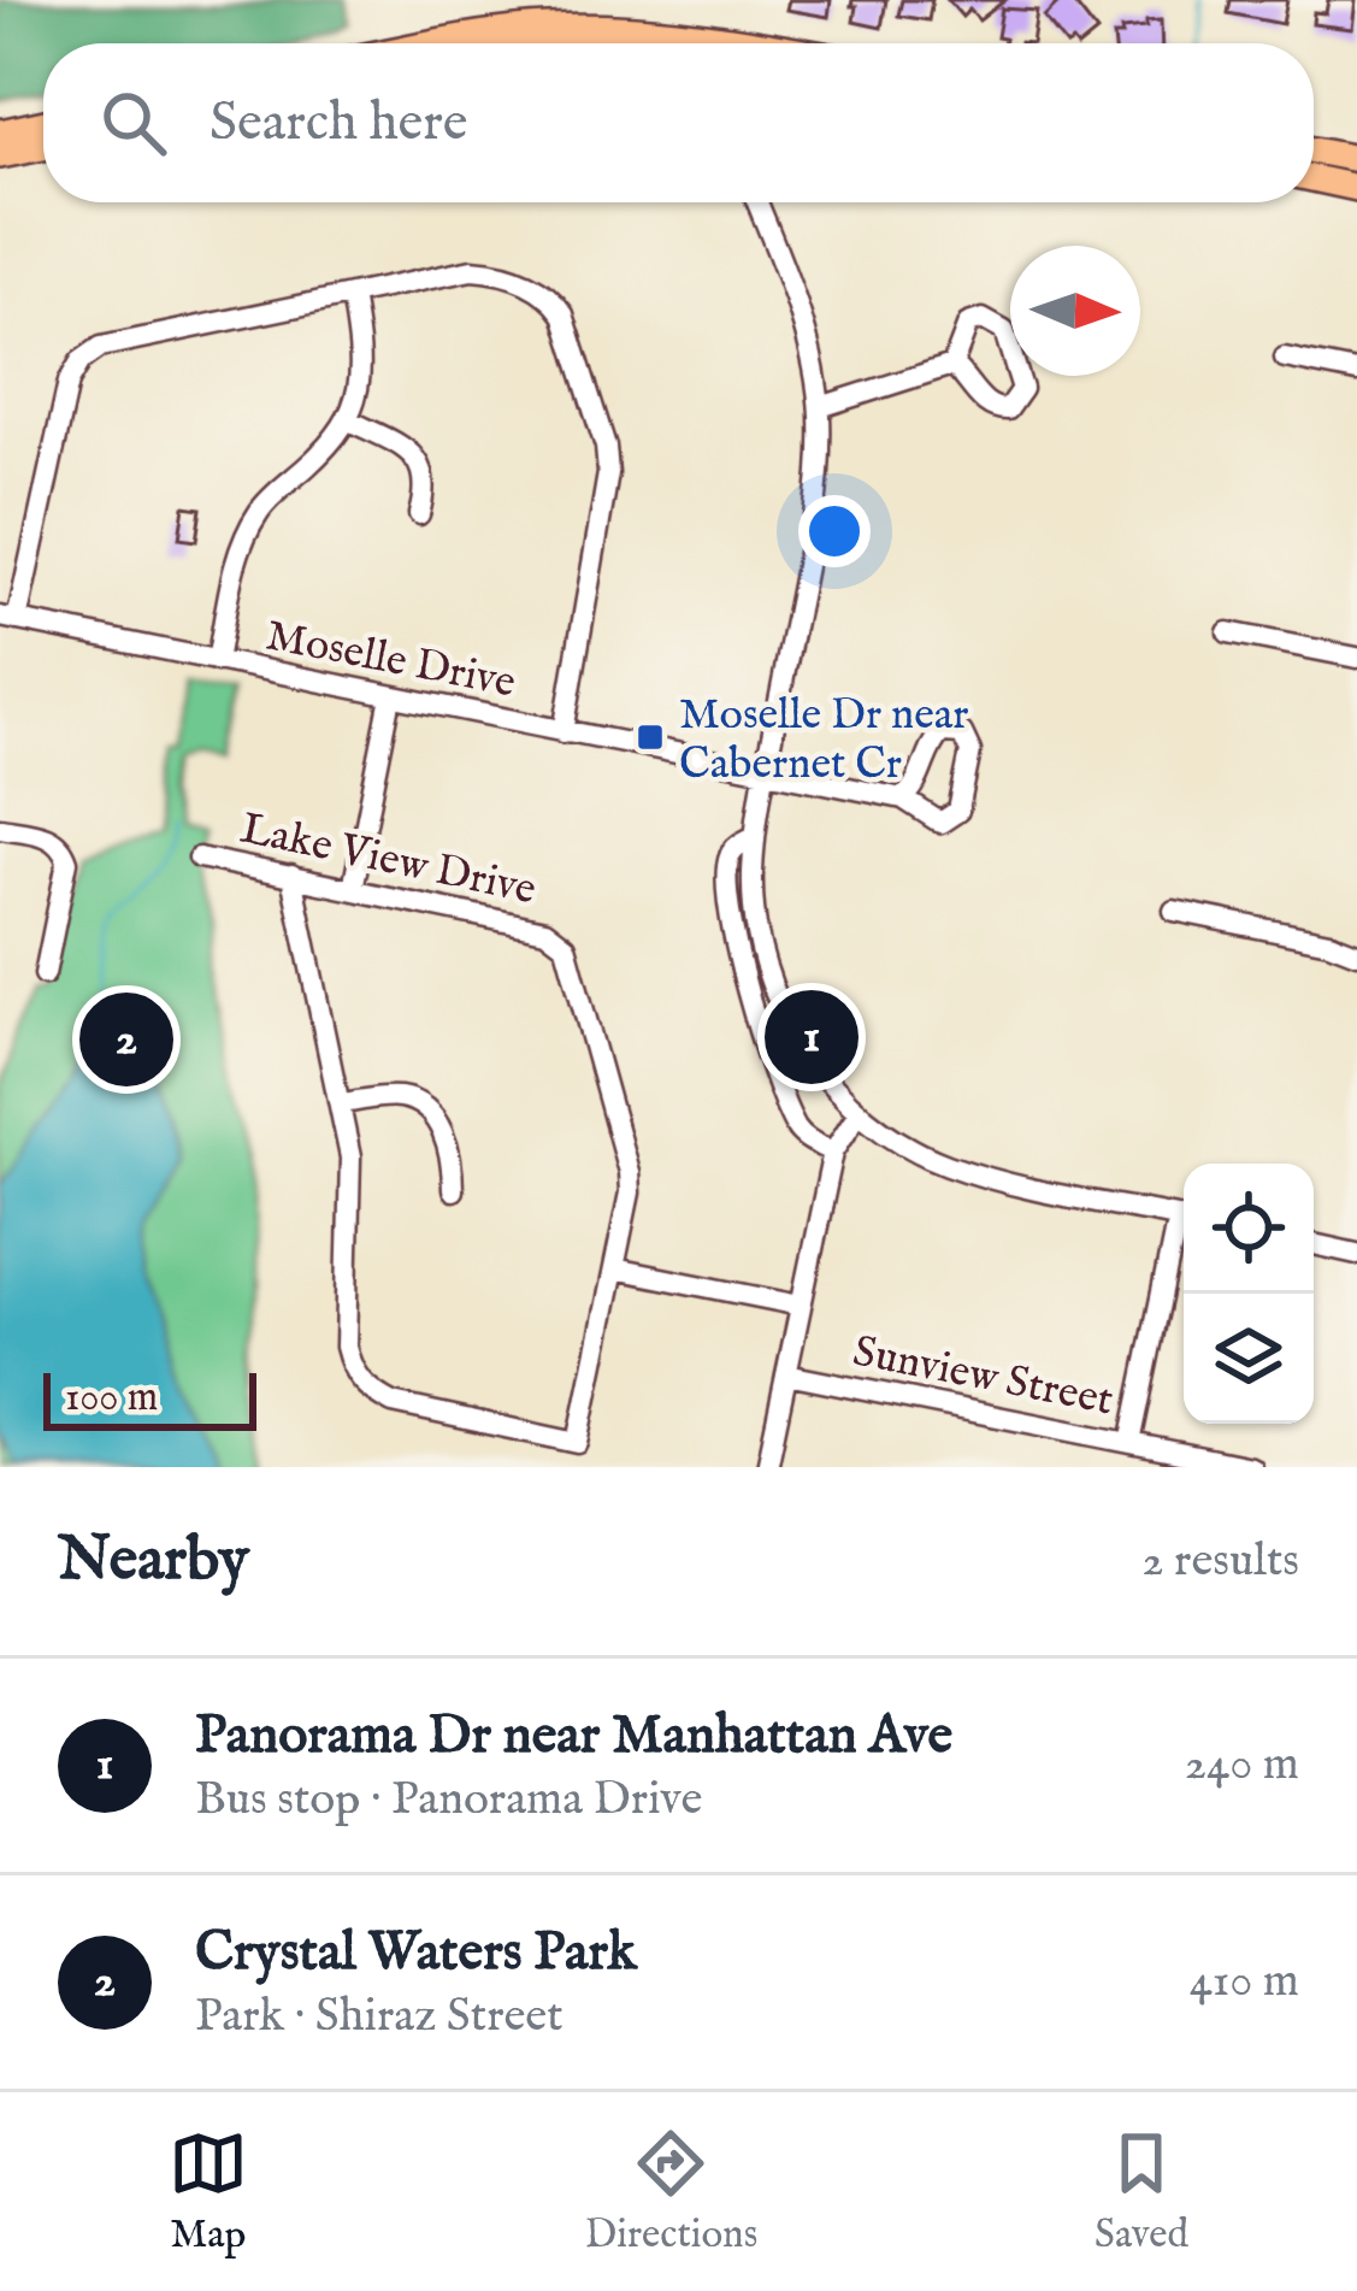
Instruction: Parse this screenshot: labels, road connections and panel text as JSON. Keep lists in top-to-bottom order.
{
  "streets": {
    "street": ["Moselle Drive", "Lake View Drive", "Sunview Street"]
  },
  "places": {
    "transit": ["Moselle Dr near Cabernet Cr"]
  },
  "scale_bar": "100 m",
  "north": "right",
  "page": {
    "search": "Search here",
    "pins": ["1", "2"],
    "scale": "100 m",
    "heading": ["Nearby", "2 results"],
    "list": [
      {
        "mark": "1",
        "name": "Panorama Dr near Manhattan Ave",
        "note": "Bus stop · Panorama Drive",
        "value": "240 m"
      },
      {
        "mark": "2",
        "name": "Crystal Waters Park",
        "note": "Park · Shiraz Street",
        "value": "410 m"
      }
    ],
    "nav": ["Map", "Directions", "Saved"]
  }
}
